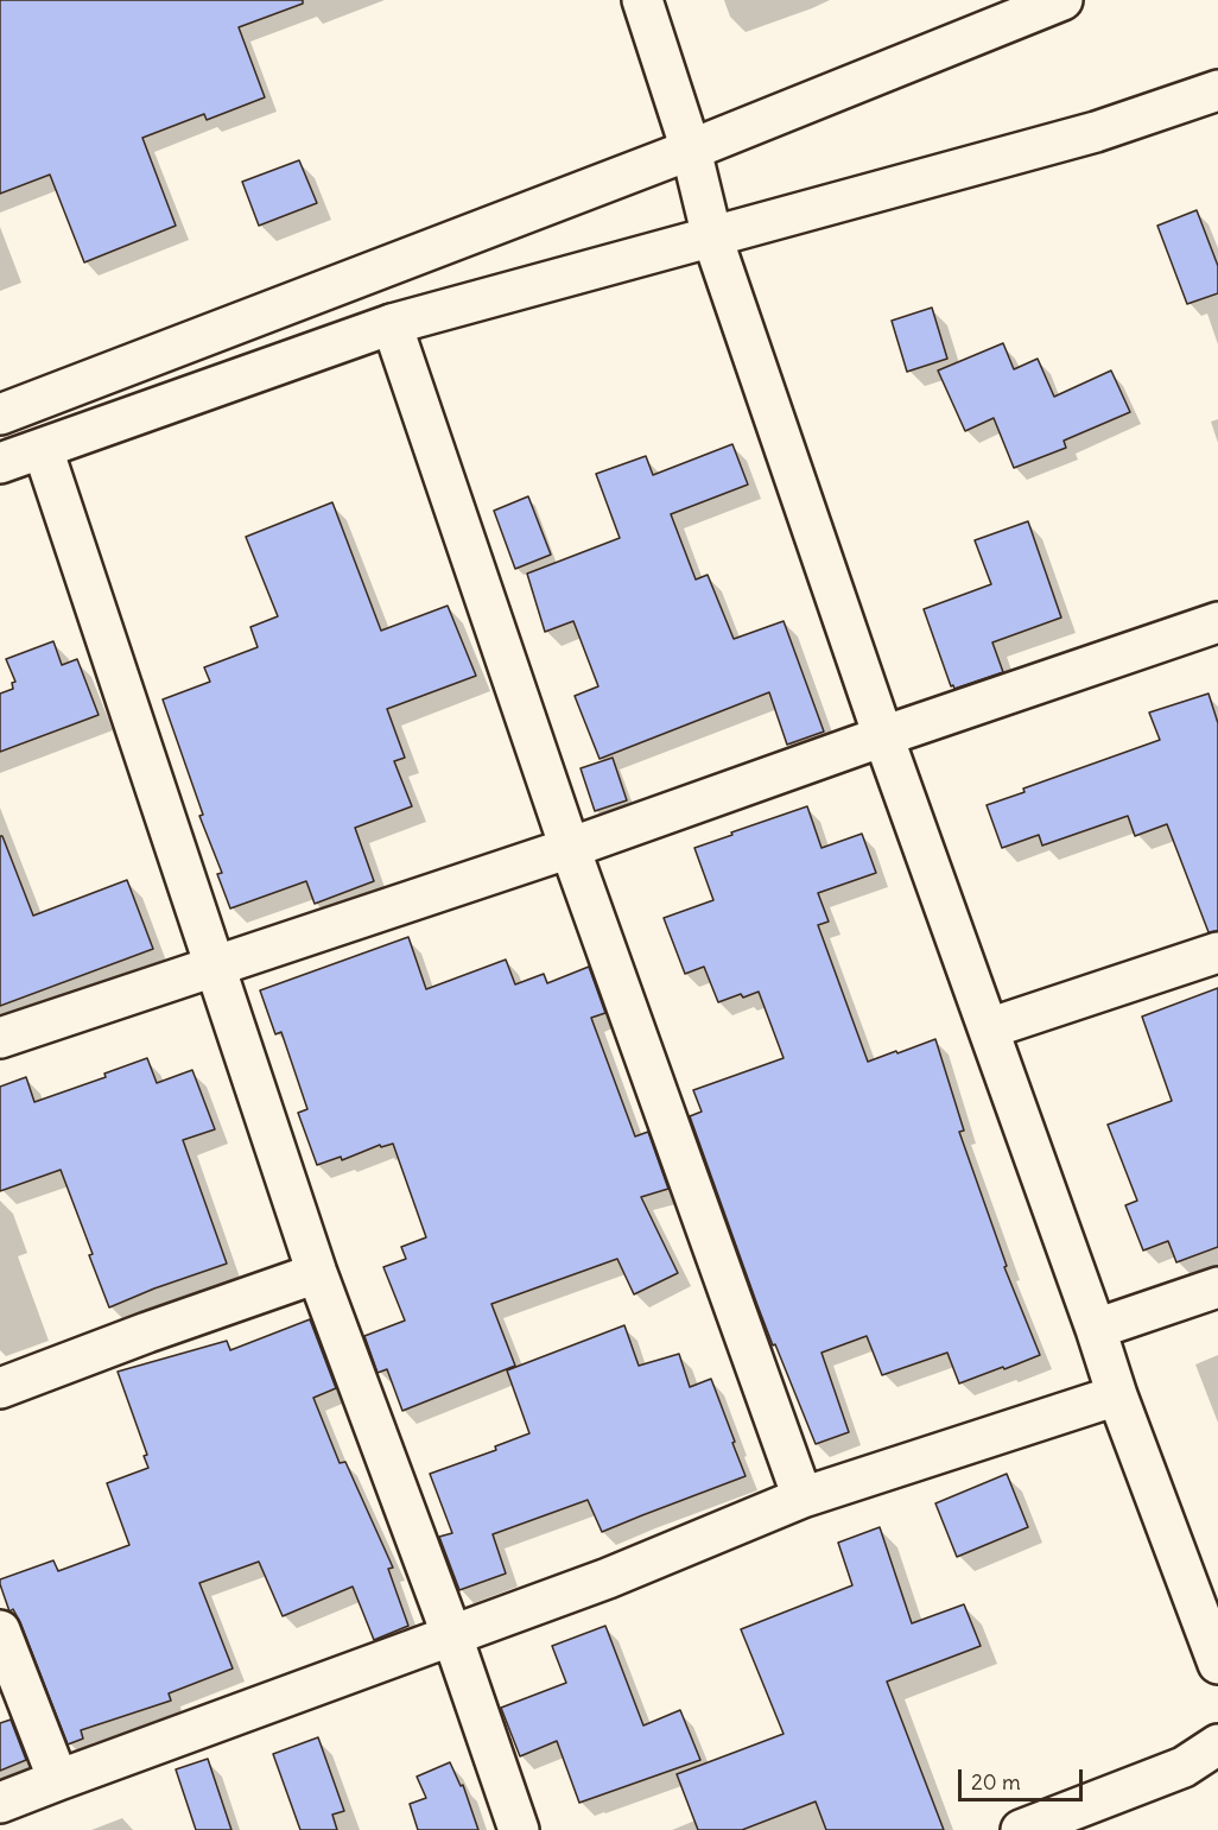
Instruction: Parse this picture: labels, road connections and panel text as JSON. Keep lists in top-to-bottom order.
{
  "scale_bar": "20 m"
}
